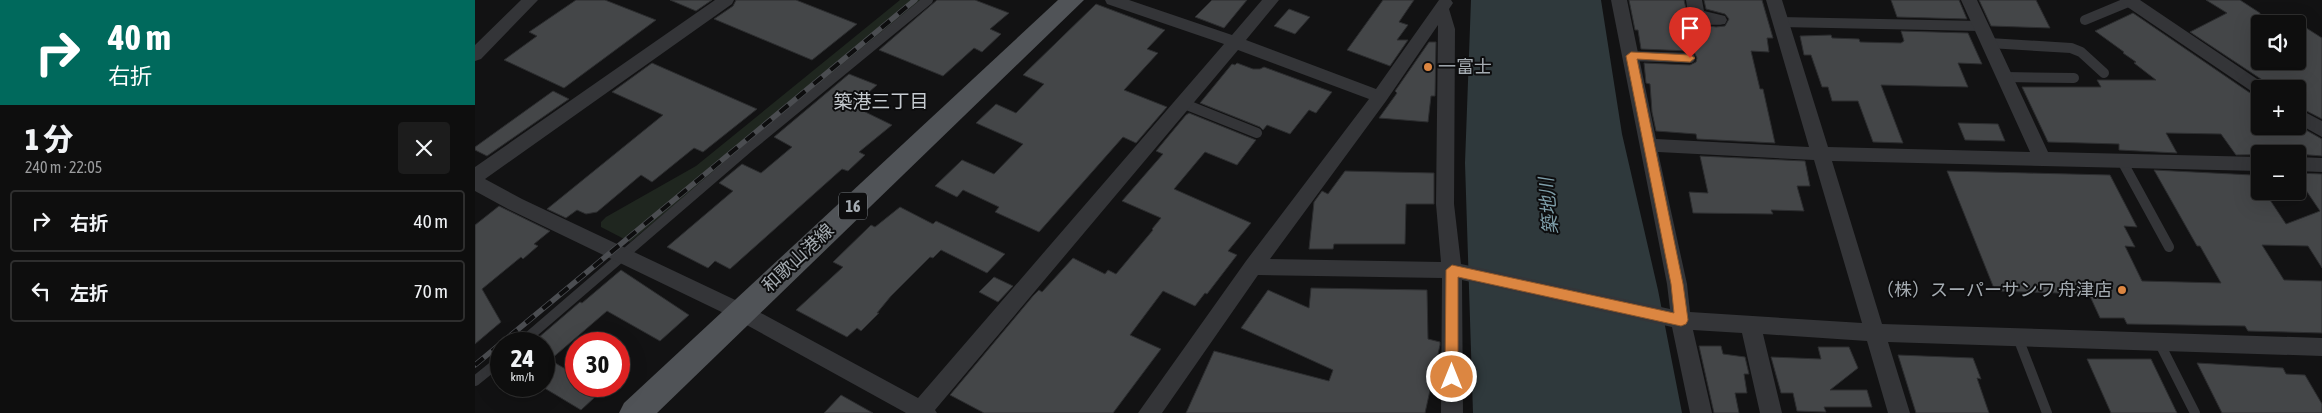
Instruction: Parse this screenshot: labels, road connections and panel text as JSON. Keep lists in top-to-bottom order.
{
  "streets": {
    "main road": ["16", "和歌山港線"]
  },
  "districts": ["築港三丁目"],
  "water": ["築地川"],
  "places": ["一富士", "（株）スーパーサンワ 舟津店"],
  "page": {
    "turn": ["40 m", "右折"],
    "map_buttons": ["+", "−"],
    "heading": ["1 分", "240 m · 22:05"],
    "list": [
      {
        "name": "右折",
        "value": "40 m"
      },
      {
        "name": "左折",
        "value": "70 m"
      }
    ],
    "speed": "24 km/h",
    "limit": "30"
  }
}
